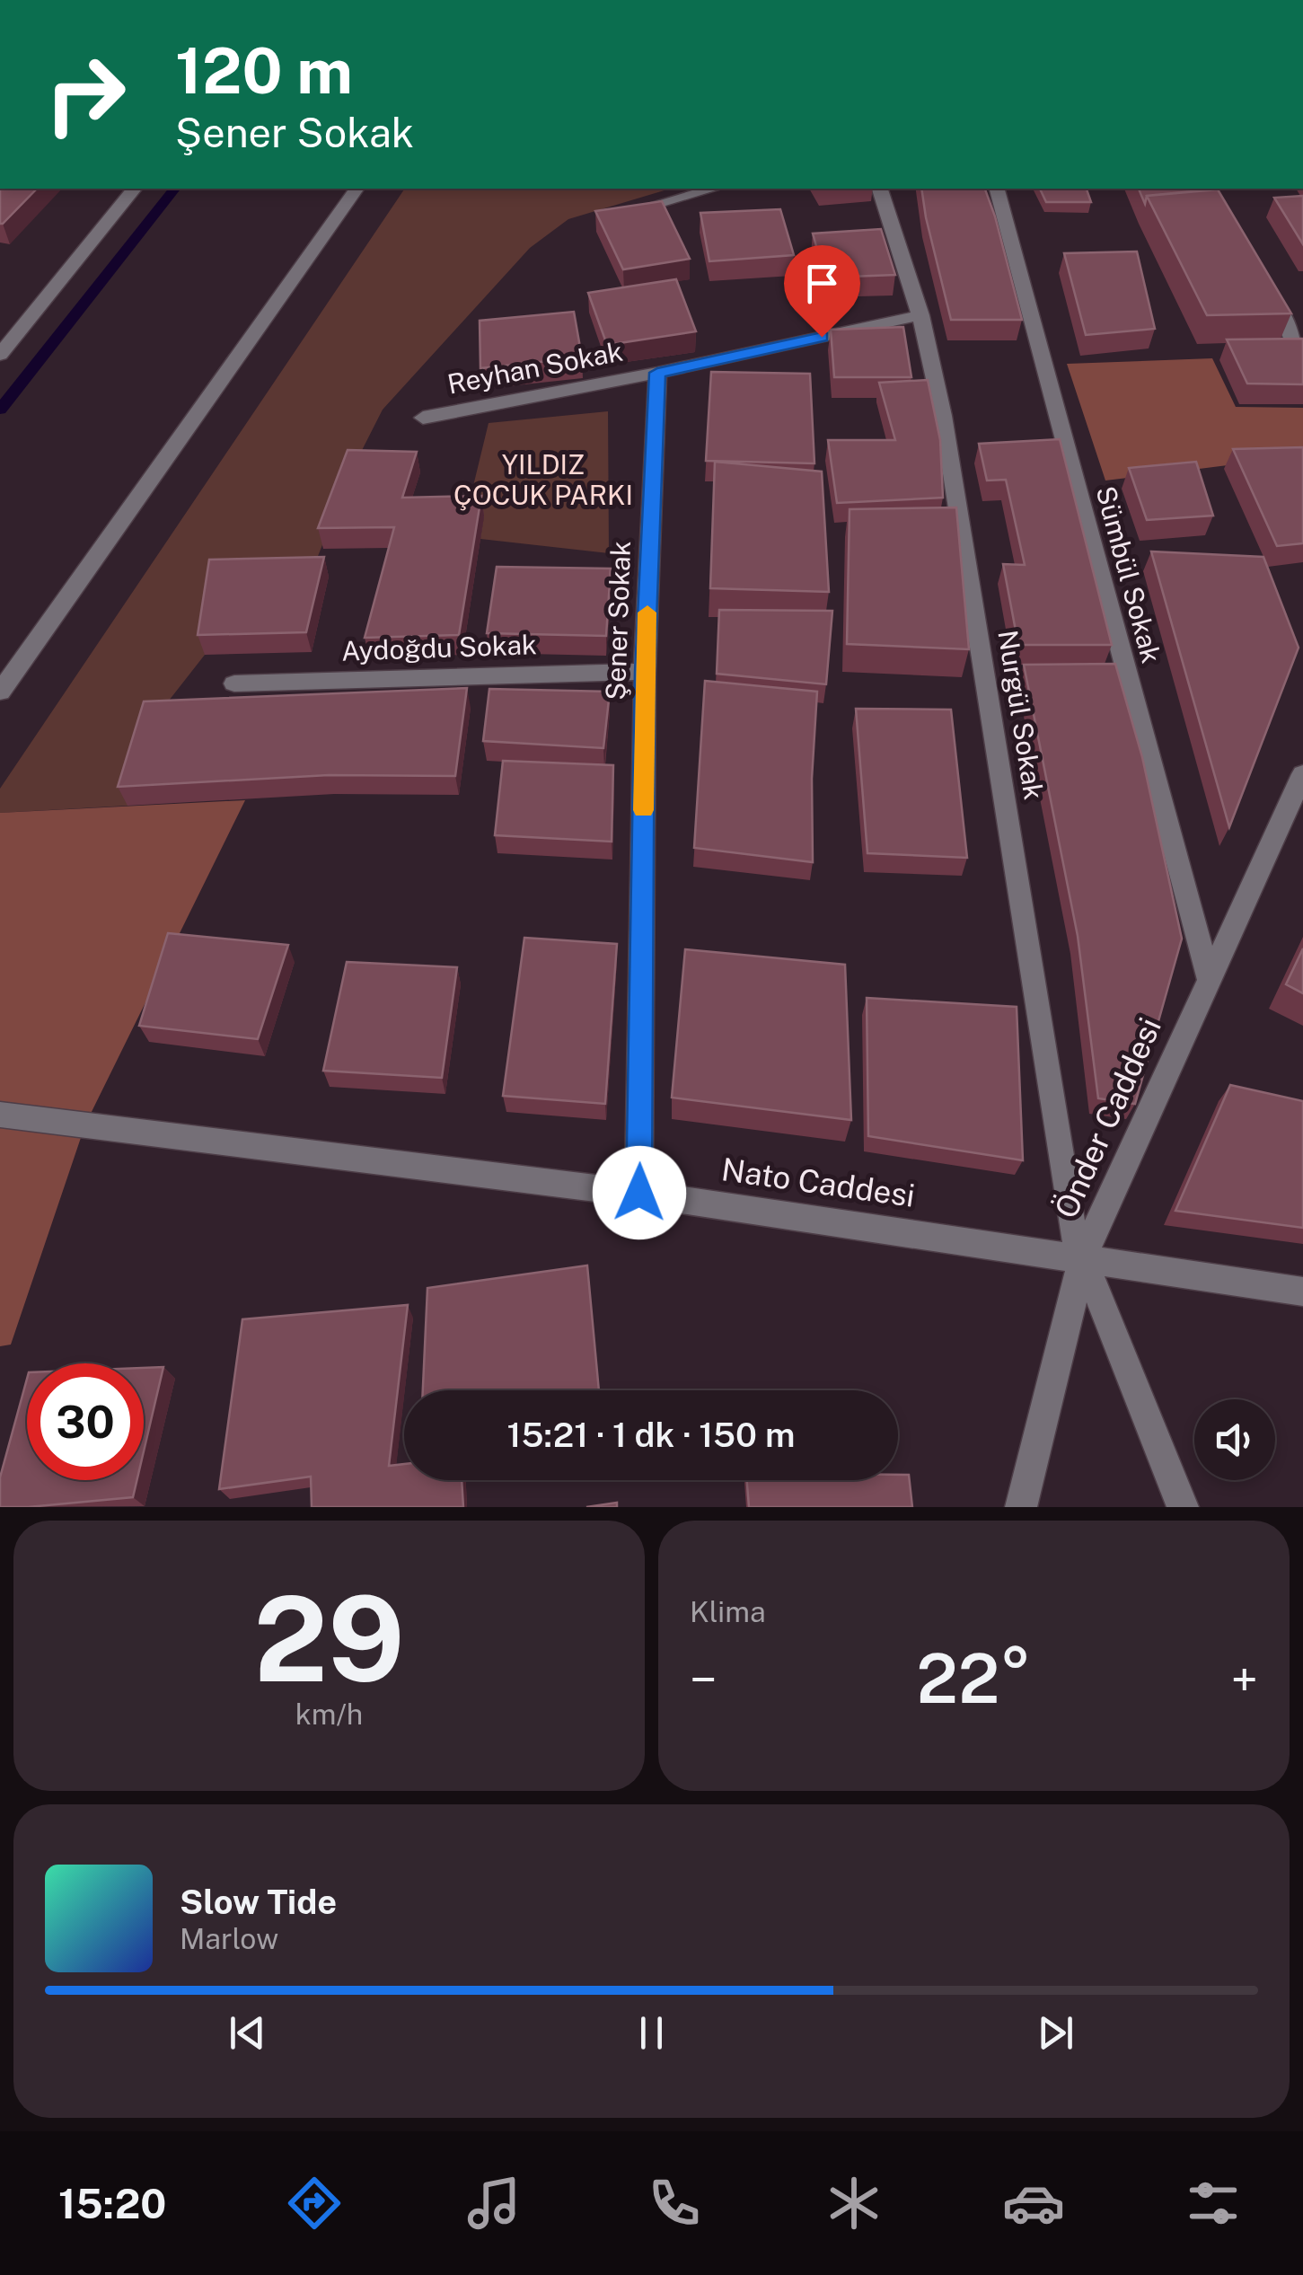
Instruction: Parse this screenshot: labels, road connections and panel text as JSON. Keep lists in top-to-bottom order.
{
  "streets": {
    "street": [
      "Reyhan Sokak",
      "Sümbül Sokak",
      "Şener Sokak",
      "Aydoğdu Sokak",
      "Nurgül Sokak",
      "Önder Caddesi",
      "Nato Caddesi"
    ]
  },
  "crossings": [
    ["Reyhan Sokak", "Şener Sokak"],
    ["Sümbül Sokak", "Önder Caddesi"],
    ["Şener Sokak", "Aydoğdu Sokak"],
    ["Şener Sokak", "Nato Caddesi"],
    ["Nurgül Sokak", "Önder Caddesi"],
    ["Nurgül Sokak", "Nato Caddesi"],
    ["Önder Caddesi", "Nato Caddesi"]
  ],
  "parks": ["YILDIZ ÇOCUK PARKI"],
  "page": {
    "turn": ["120 m", "Şener Sokak"],
    "limit": "30",
    "trip": "15:21 · 1 dk · 150 m",
    "tile": [
      ["29", "km/h"],
      "Klima"
    ],
    "heat": ["−", "22°", "+"],
    "song": ["Slow Tide", "Marlow"],
    "tabs": "15:20"
  }
}
